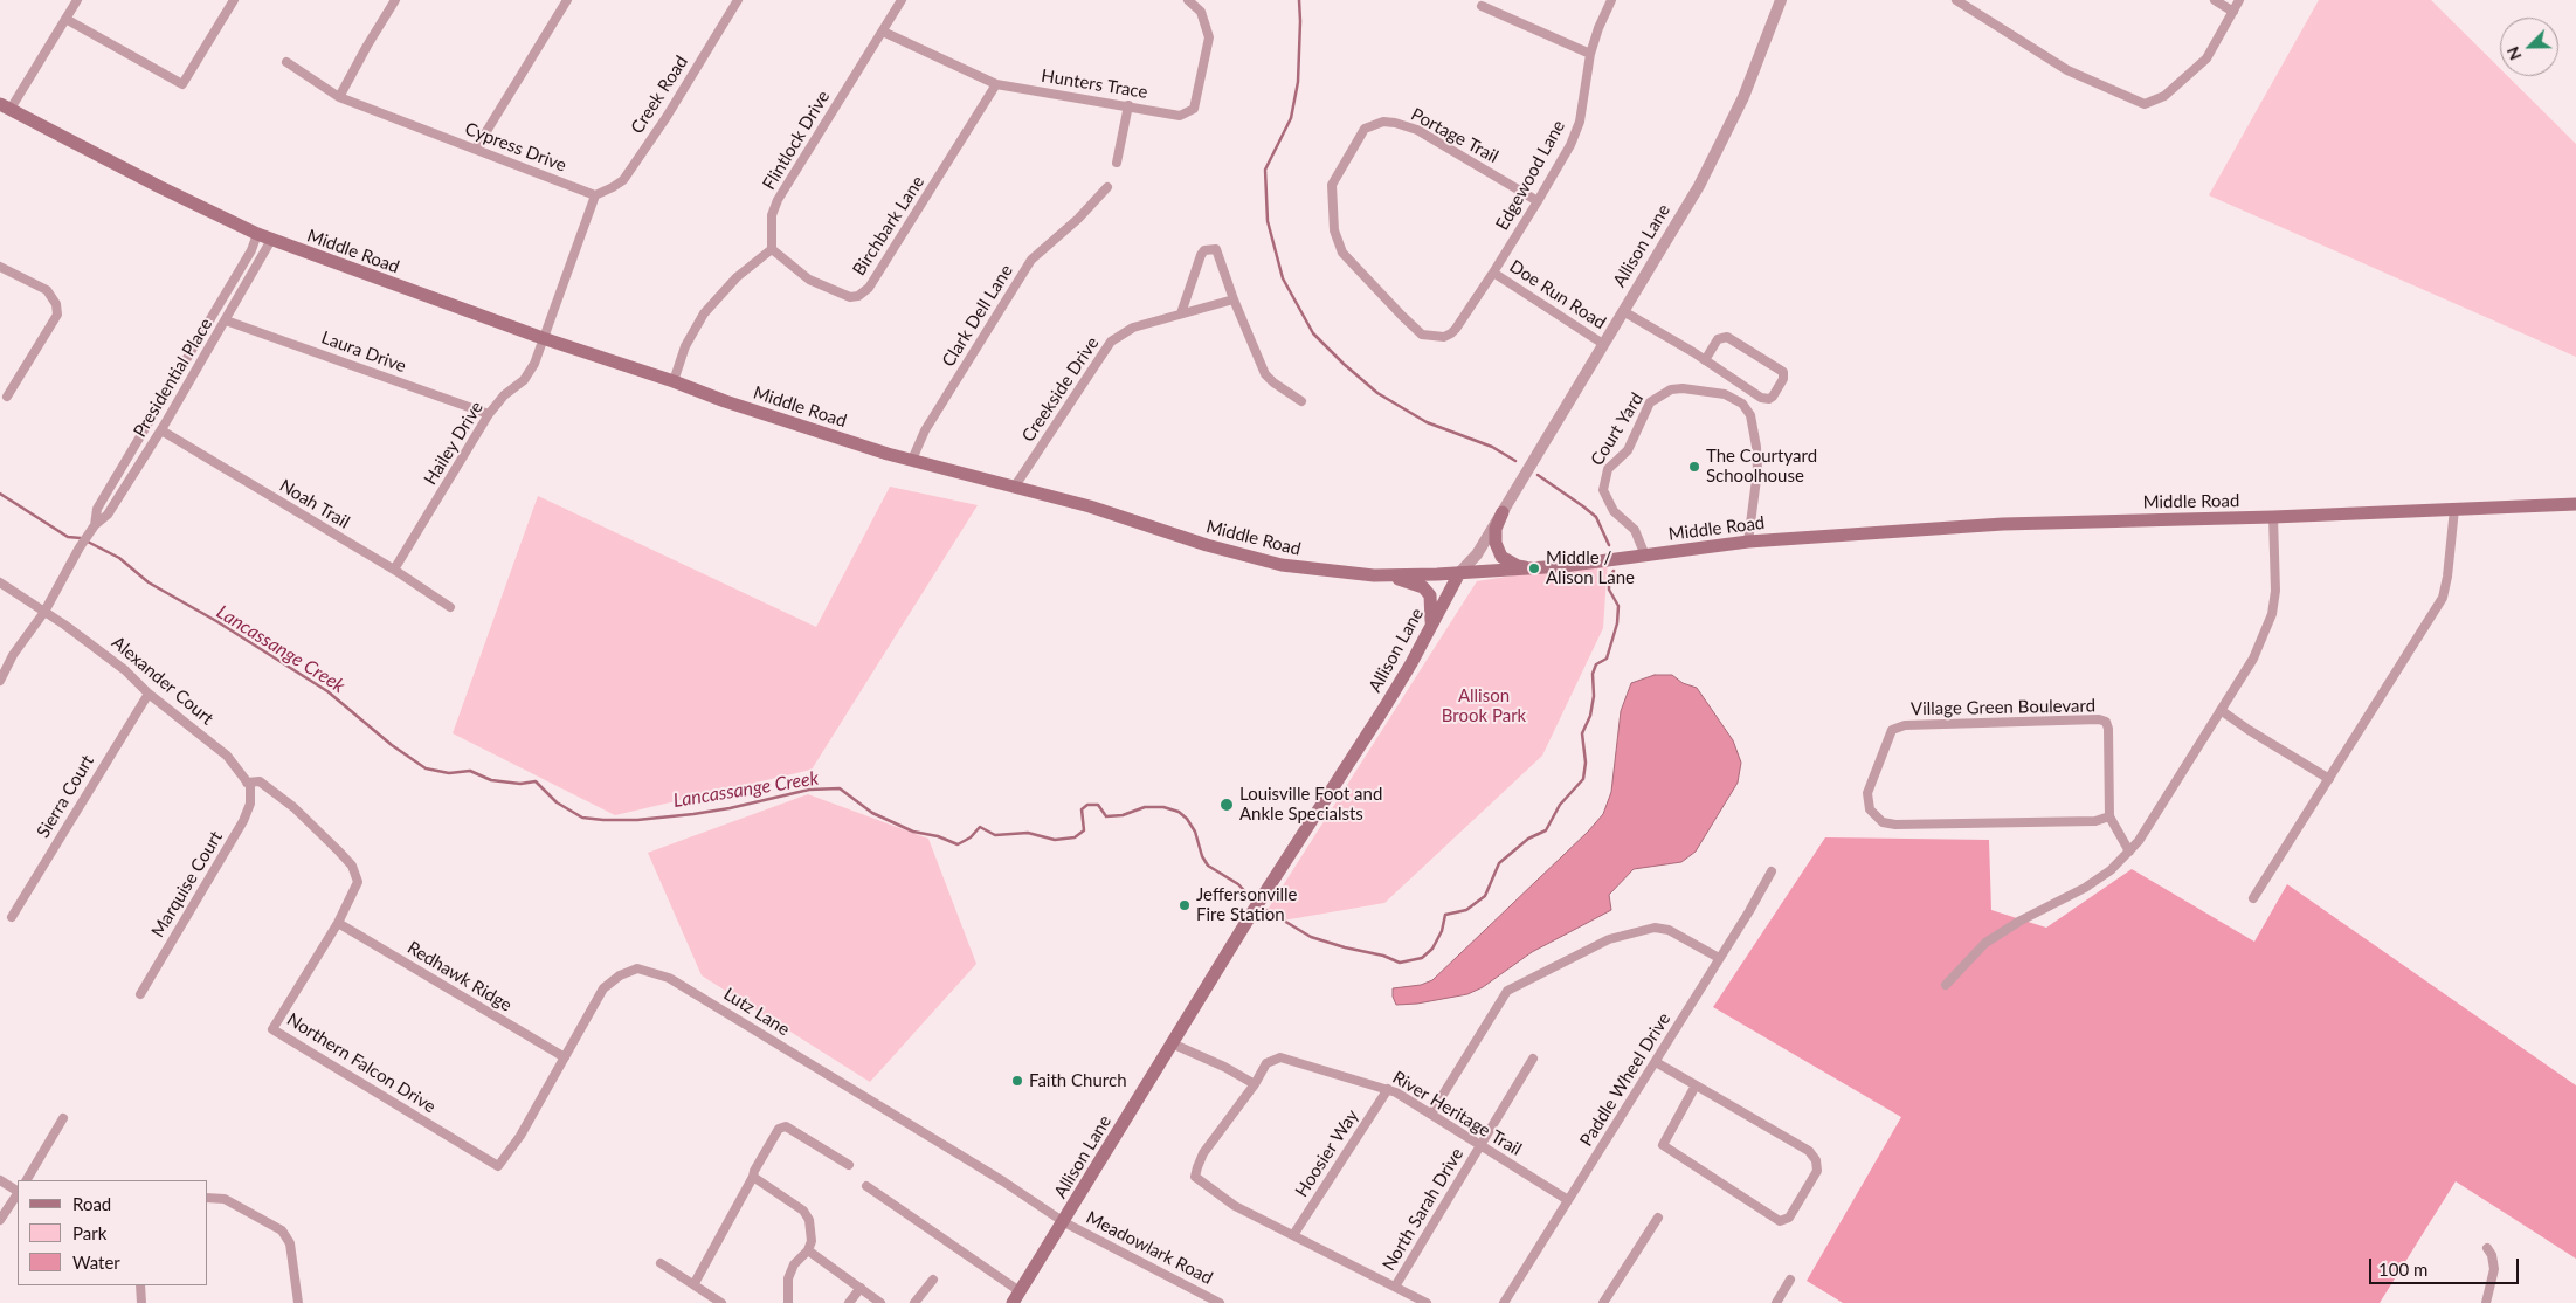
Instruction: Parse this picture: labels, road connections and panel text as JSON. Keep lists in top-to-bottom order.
{
  "streets": {
    "main road": ["Allison Lane", "Middle Road"],
    "street": [
      "Hunters Trace",
      "Creek Road",
      "Portage Trail",
      "Flintlock Drive",
      "Cypress Drive",
      "Edgewood Lane",
      "Birchbark Lane",
      "Doe Run Road",
      "Clark Dell Lane",
      "Laura Drive",
      "Presidential Place",
      "Creekside Drive",
      "Court Yard",
      "Hailey Drive",
      "Noah Trail",
      "Alexander Court",
      "Village Green Boulevard",
      "Sierra Court",
      "Marquise Court",
      "Redhawk Ridge",
      "Lutz Lane",
      "Northern Falcon Drive",
      "Paddle Wheel Drive",
      "River Heritage Trail",
      "Hoosier Way",
      "North Sarah Drive",
      "Meadowlark Road"
    ]
  },
  "crossings": [
    ["Hunters Trace", "Flintlock Drive"],
    ["Hunters Trace", "Birchbark Lane"],
    ["Creek Road", "Cypress Drive"],
    ["Portage Trail", "Edgewood Lane"],
    ["Portage Trail", "Doe Run Road"],
    ["Flintlock Drive", "Birchbark Lane"],
    ["Edgewood Lane", "Doe Run Road"],
    ["Allison Lane", "Middle Road"],
    ["Allison Lane", "Doe Run Road"],
    ["Allison Lane", "Lutz Lane"],
    ["Allison Lane", "Meadowlark Road"],
    ["Middle Road", "Clark Dell Lane"],
    ["Middle Road", "Presidential Place"],
    ["Middle Road", "Creekside Drive"],
    ["Middle Road", "Court Yard"],
    ["Middle Road", "Hailey Drive"],
    ["Laura Drive", "Presidential Place"],
    ["Laura Drive", "Hailey Drive"],
    ["Presidential Place", "Noah Trail"],
    ["Presidential Place", "Alexander Court"],
    ["Hailey Drive", "Noah Trail"],
    ["Alexander Court", "Sierra Court"],
    ["Alexander Court", "Marquise Court"],
    ["Alexander Court", "Northern Falcon Drive"],
    ["Marquise Court", "Northern Falcon Drive"],
    ["Redhawk Ridge", "Lutz Lane"],
    ["Redhawk Ridge", "Northern Falcon Drive"],
    ["Lutz Lane", "Northern Falcon Drive"],
    ["Lutz Lane", "Meadowlark Road"],
    ["Paddle Wheel Drive", "River Heritage Trail"],
    ["River Heritage Trail", "Hoosier Way"],
    ["River Heritage Trail", "North Sarah Drive"]
  ],
  "water": ["Lancassange Creek"],
  "parks": ["Allison Brook Park"],
  "places": [
    "The Courtyard Schoolhouse",
    "Middle / Alison Lane",
    "Louisville Foot and Ankle Specialsts",
    "Jeffersonville Fire Station",
    "Faith Church"
  ],
  "legend": ["Road", "Park", "Water"],
  "scale_bar": "100 m",
  "north": "bottom left"
}
